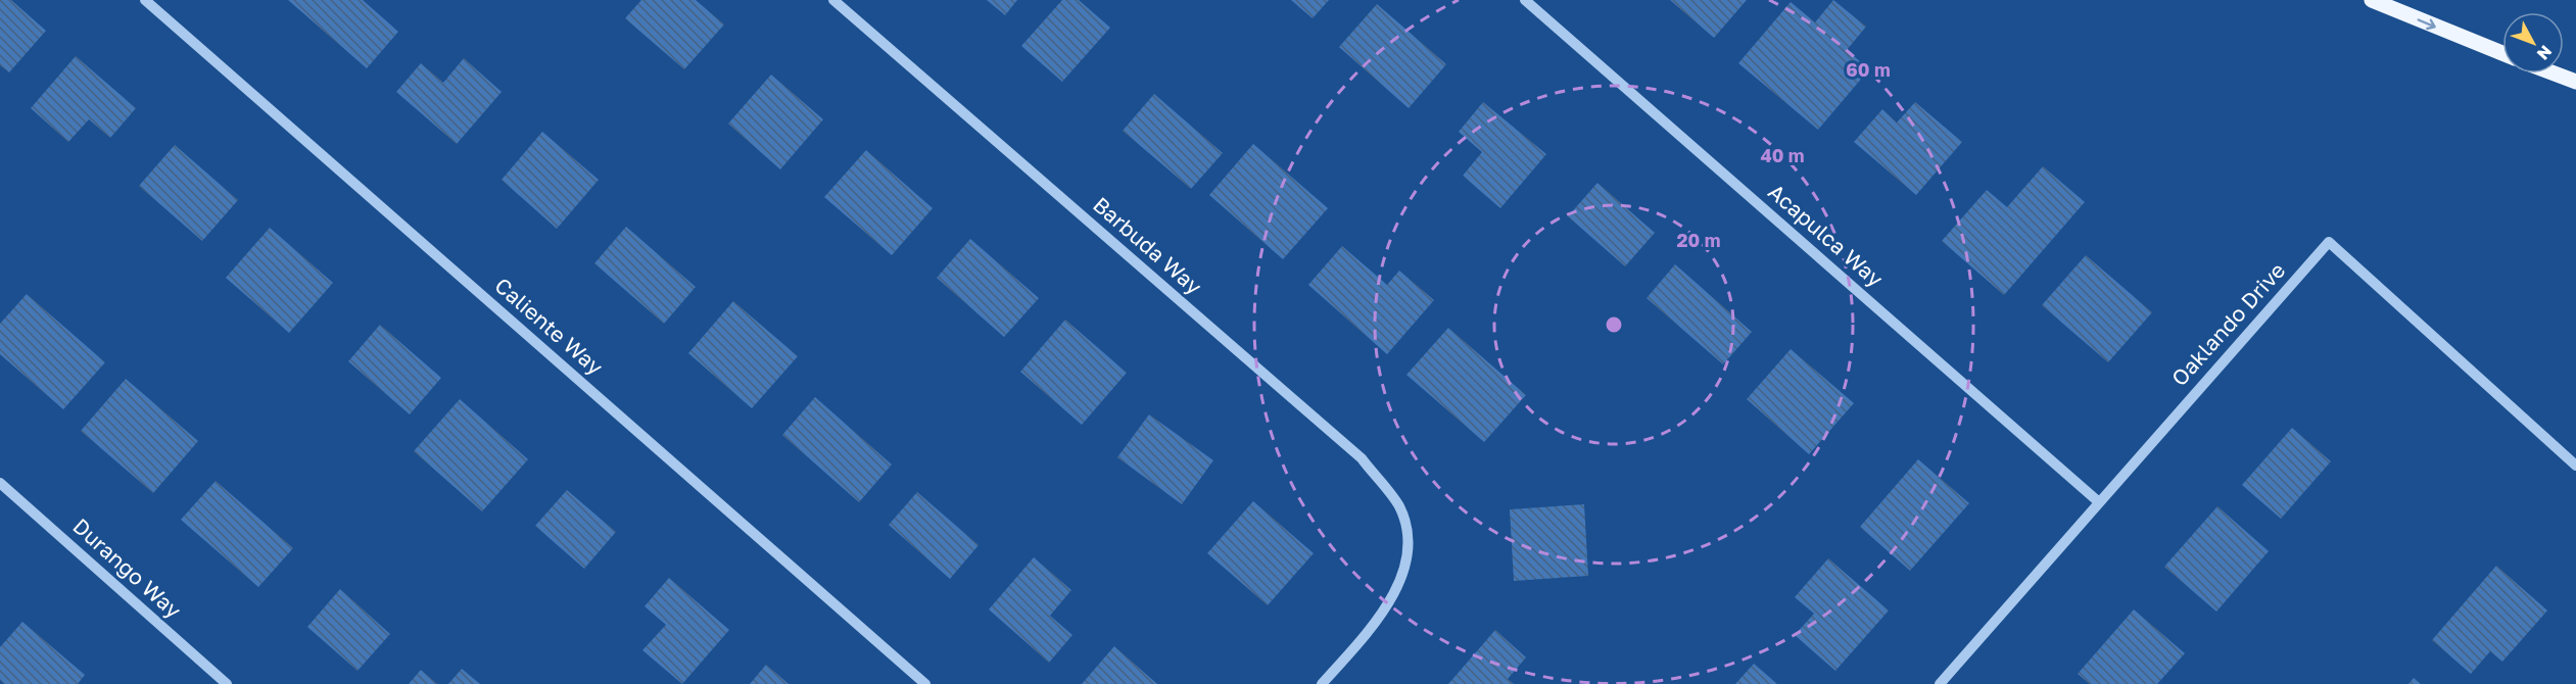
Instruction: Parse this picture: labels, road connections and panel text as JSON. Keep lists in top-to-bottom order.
{
  "streets": {
    "street": [
      "Acapulca Way",
      "Barbuda Way",
      "Oaklando Drive",
      "Caliente Way",
      "Durango Way"
    ]
  },
  "crossings": [
    ["Acapulca Way", "Oaklando Drive"]
  ],
  "north": "bottom right",
  "rings": ["60 m", "40 m", "20 m"]
}
